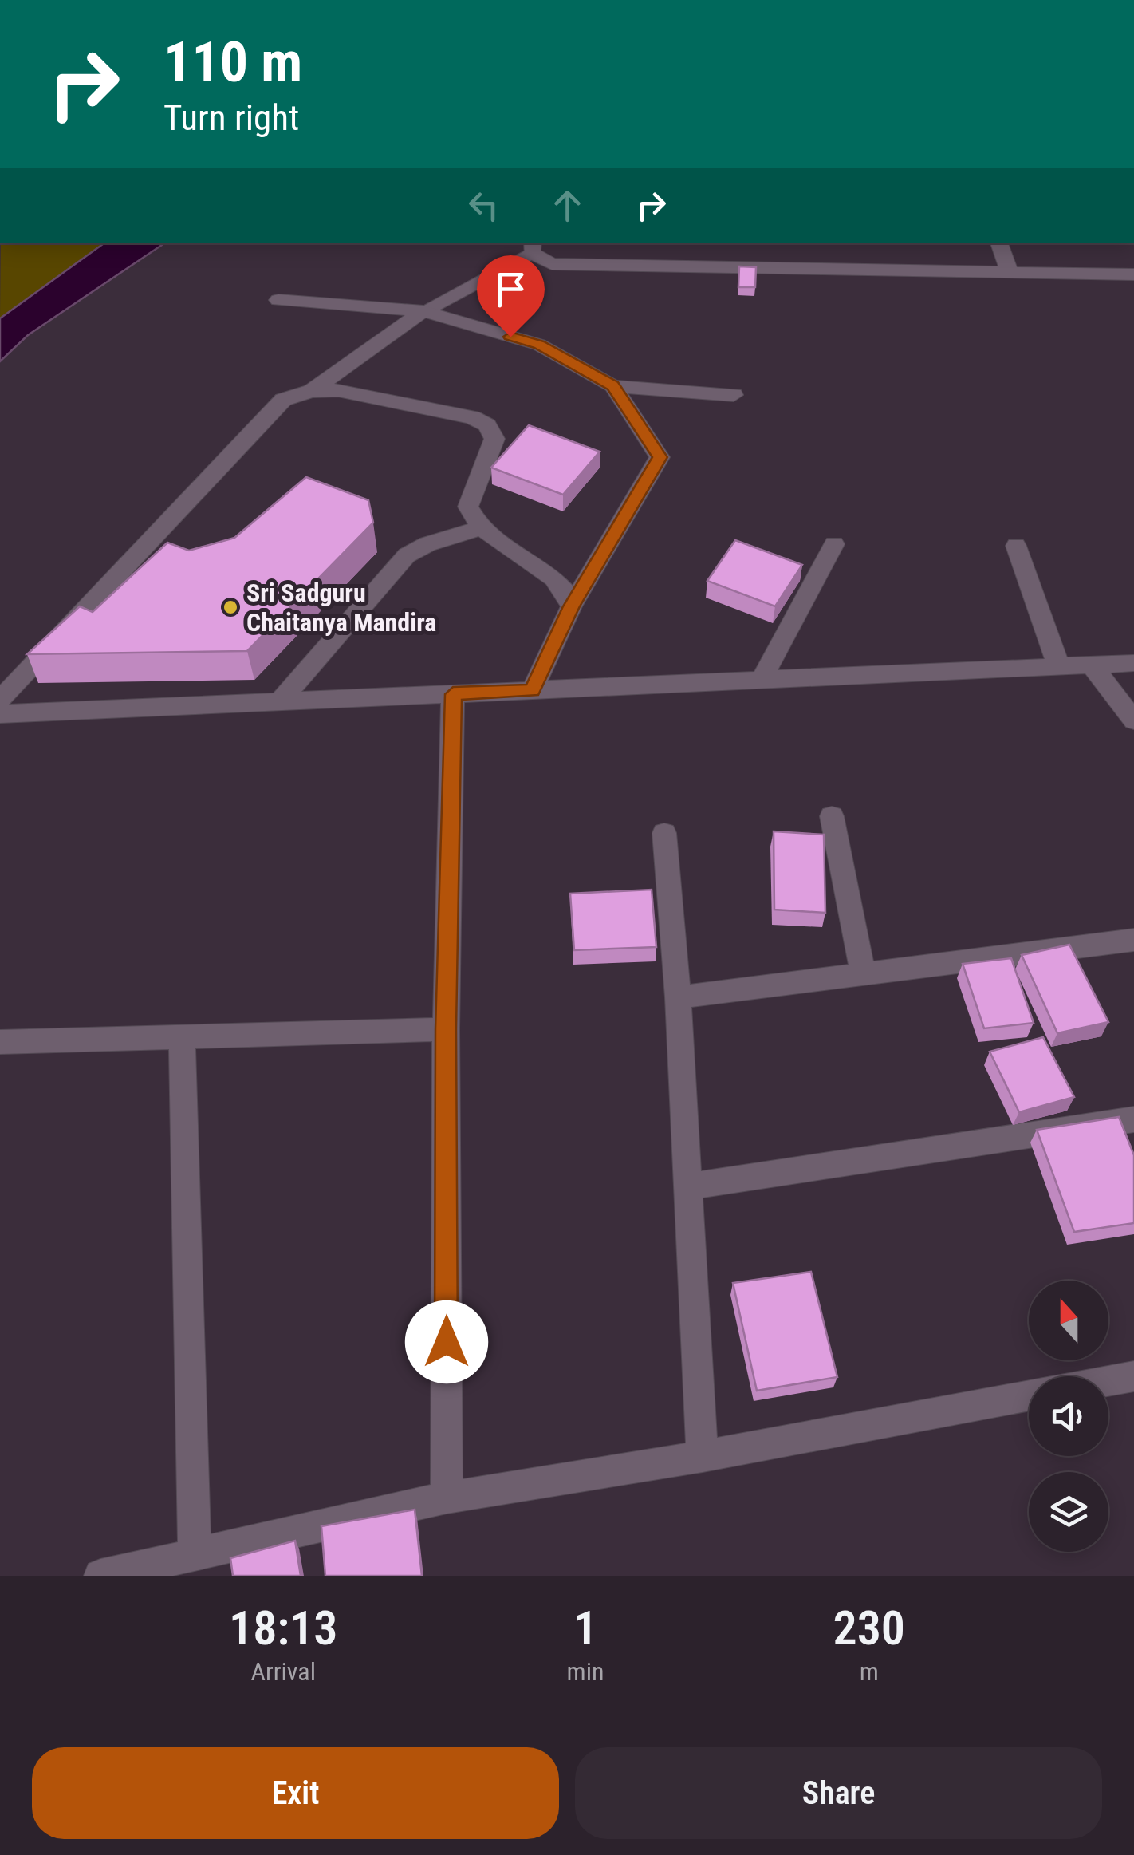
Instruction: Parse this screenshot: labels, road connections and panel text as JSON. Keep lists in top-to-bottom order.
{
  "places": ["Sri Sadguru Chaitanya Mandira"],
  "north": "top",
  "page": {
    "turn": ["110 m", "Turn right"],
    "eta": [
      "18:13",
      "Arrival",
      "1",
      "min",
      "230",
      "m"
    ],
    "buttons": ["Exit", "Share"]
  }
}
